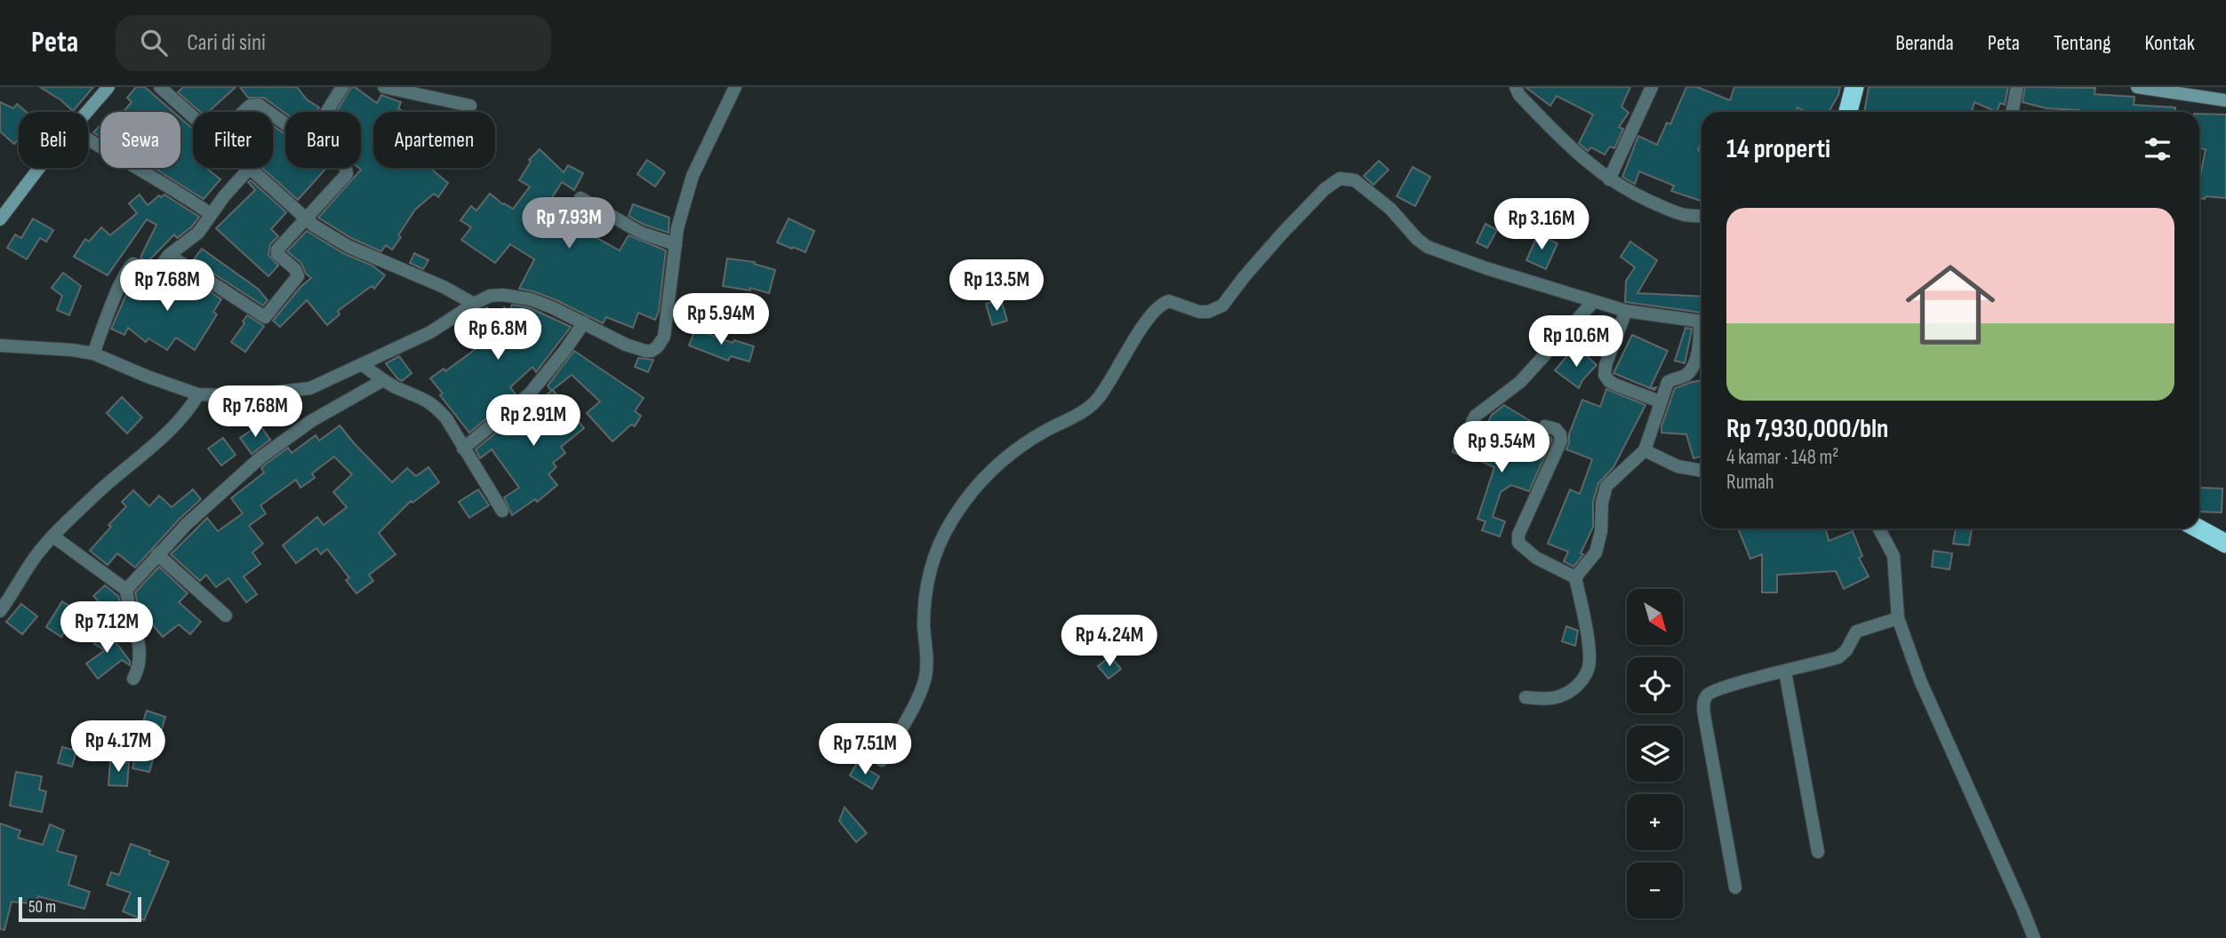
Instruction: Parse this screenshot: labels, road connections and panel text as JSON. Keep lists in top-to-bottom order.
{
  "scale_bar": "50 m",
  "north": "bottom right",
  "page": {
    "header": "Peta",
    "search": "Cari di sini",
    "nav": [
      "Beranda",
      "Peta",
      "Tentang",
      "Kontak"
    ],
    "chip": [
      "Beli",
      "Sewa",
      "Filter",
      "Baru",
      "Apartemen"
    ],
    "heading": "14 properti",
    "list": [
      {
        "name": "Rp 7,930,000/bln",
        "note": "4 kamar · 148 m² · Rumah"
      }
    ],
    "price": [
      "Rp 7.93M",
      "Rp 3.16M",
      "Rp 7.68M",
      "Rp 13.5M",
      "Rp 5.94M",
      "Rp 6.8M",
      "Rp 10.6M",
      "Rp 7.68M",
      "Rp 2.91M",
      "Rp 9.54M",
      "Rp 7.12M",
      "Rp 4.24M",
      "Rp 4.17M",
      "Rp 7.51M"
    ],
    "map_buttons": ["+", "−"],
    "scale": "50 m"
  }
}
